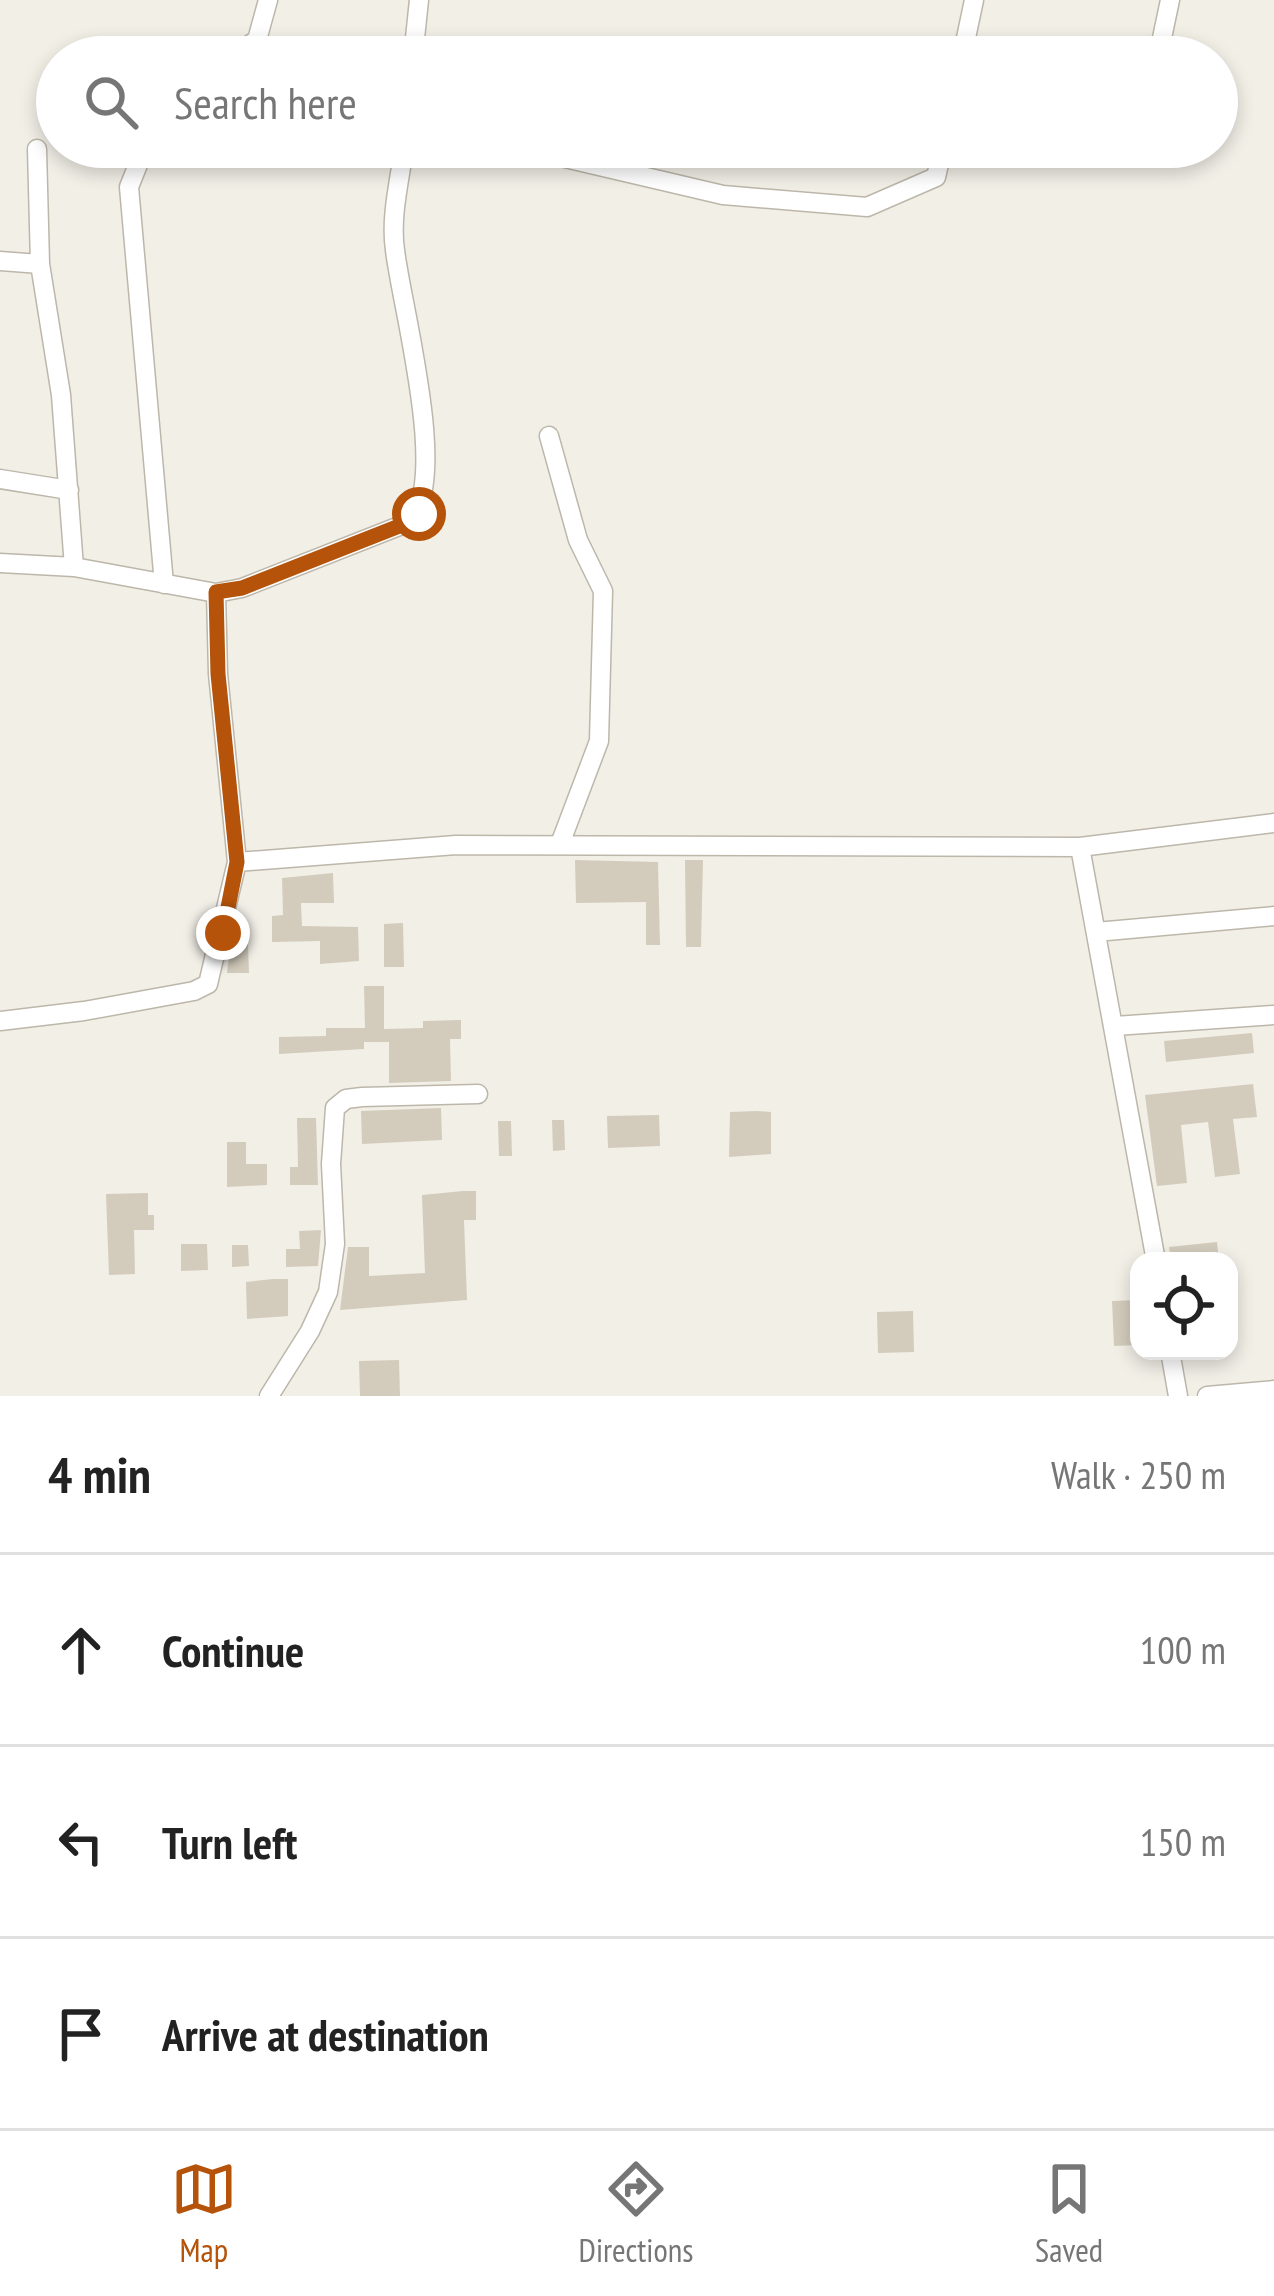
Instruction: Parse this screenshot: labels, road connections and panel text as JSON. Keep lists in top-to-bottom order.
{
  "page": {
    "search": "Search here",
    "heading": ["4 min", "Walk · 250 m"],
    "list": [
      ["Continue", "100 m"],
      ["Turn left", "150 m"],
      "Arrive at destination"
    ],
    "nav": ["Map", "Directions", "Saved"]
  }
}
